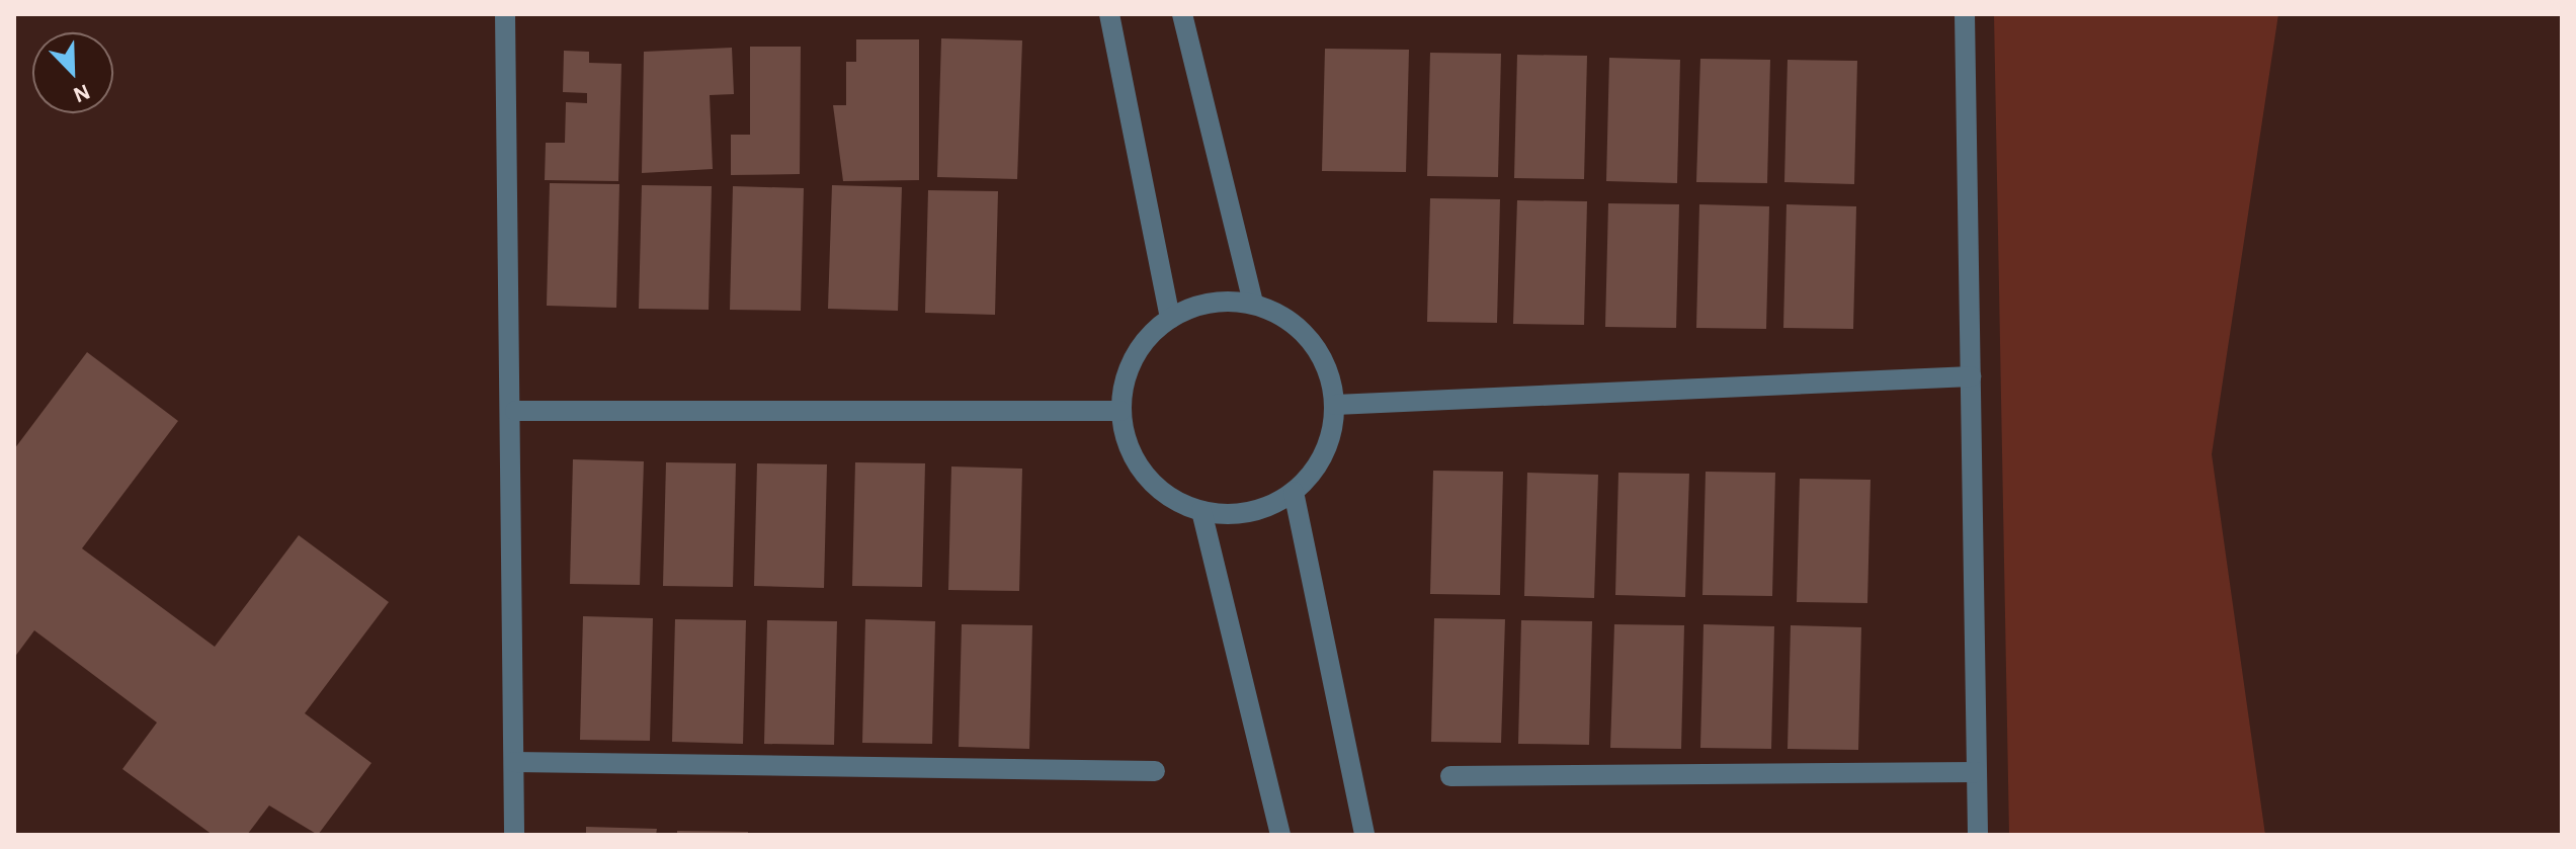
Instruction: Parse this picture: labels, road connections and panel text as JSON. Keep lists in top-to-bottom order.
{
  "north": "bottom right"
}
